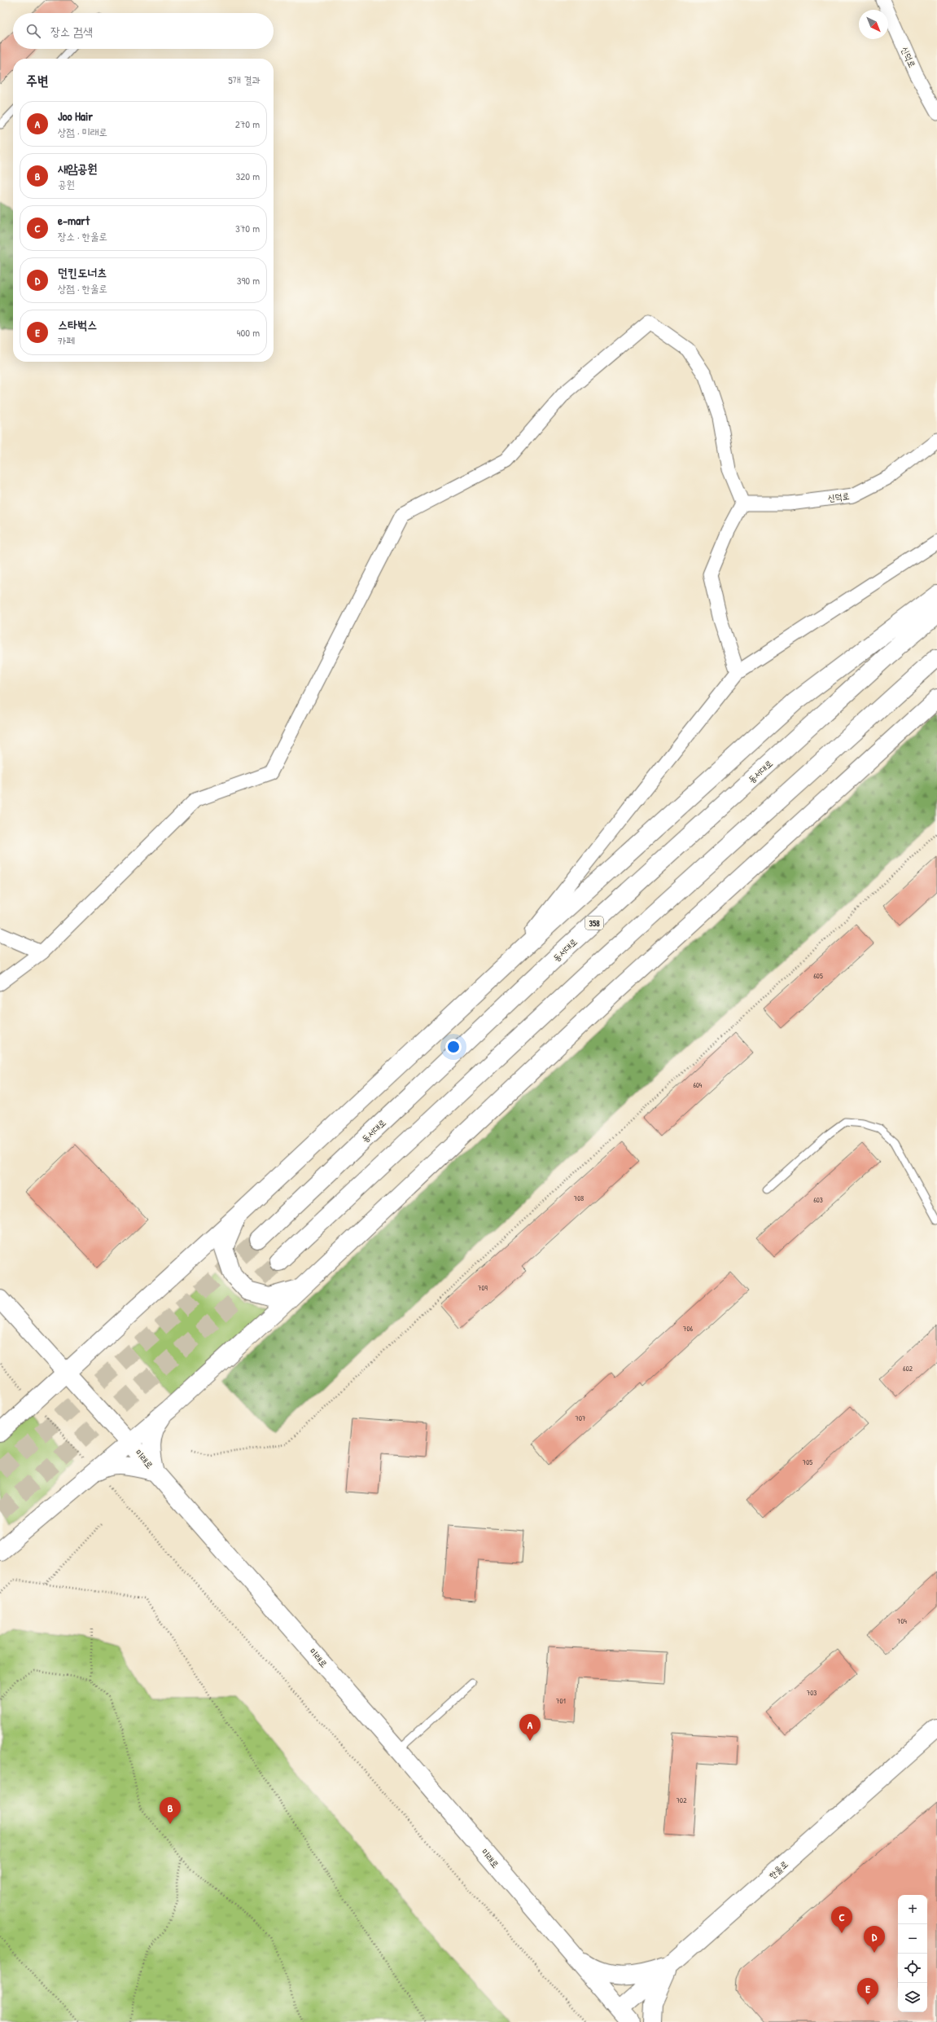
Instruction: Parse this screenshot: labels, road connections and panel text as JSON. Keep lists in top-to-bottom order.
{
  "streets": {
    "main road": [
      "동서대로",
      "358",
      "미래로",
      "한울로"
    ],
    "street": ["신덕로"]
  },
  "crossings": [
    ["미래로", "한울로"]
  ],
  "house_numbers": [
    "605",
    "604",
    "708",
    "603",
    "709",
    "706",
    "602",
    "707",
    "705",
    "704",
    "703",
    "701",
    "702"
  ],
  "north": "bottom right",
  "page": {
    "search": "장소 검색",
    "heading": ["주변", "5개 결과"],
    "list": [
      {
        "mark": "A",
        "name": "Joo Hair",
        "note": "상점 · 미래로",
        "value": "270 m"
      },
      {
        "mark": "B",
        "name": "새암공원",
        "note": "공원",
        "value": "320 m"
      },
      {
        "mark": "C",
        "name": "e-mart",
        "note": "장소 · 한울로",
        "value": "370 m"
      },
      {
        "mark": "D",
        "name": "던킨도너츠",
        "note": "상점 · 한울로",
        "value": "390 m"
      },
      {
        "mark": "E",
        "name": "스타벅스",
        "note": "카페",
        "value": "400 m"
      }
    ],
    "pins": [
      "A",
      "B",
      "C",
      "D",
      "E"
    ],
    "map_buttons": ["+", "−"]
  }
}
